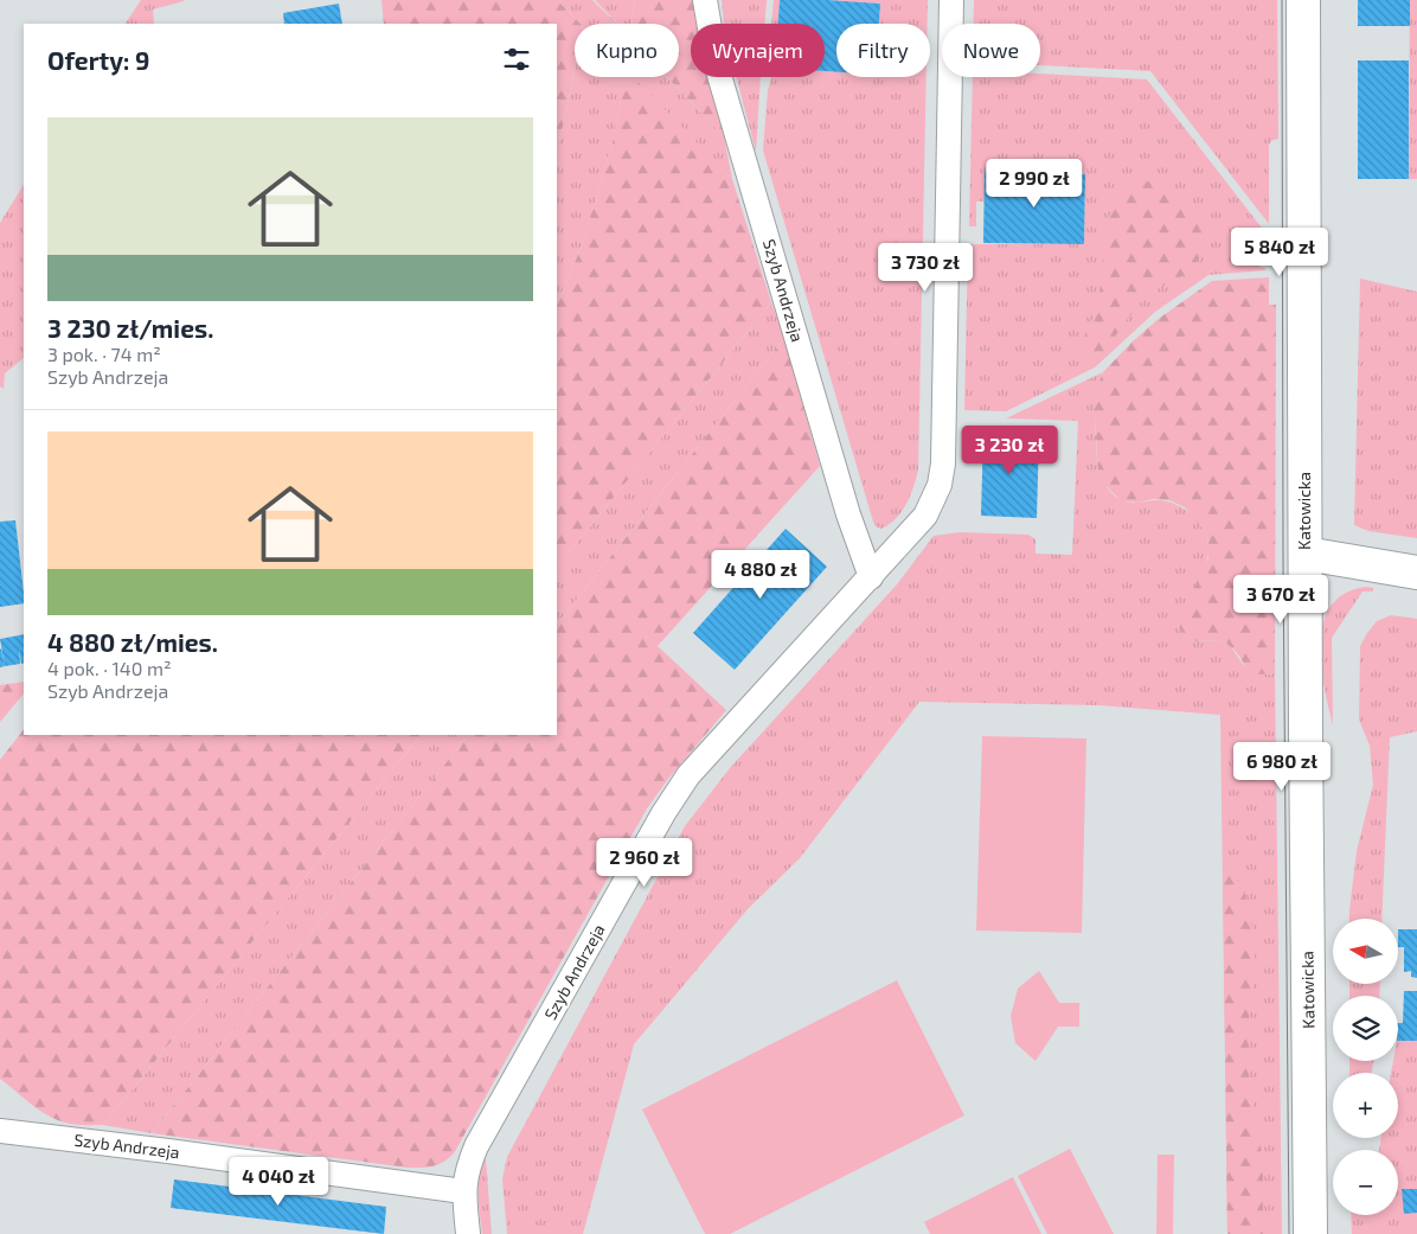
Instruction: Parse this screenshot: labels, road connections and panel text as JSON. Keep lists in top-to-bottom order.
{
  "streets": {
    "street": ["Szyb Andrzeja", "Katowicka"]
  },
  "north": "left",
  "page": {
    "chip": [
      "Kupno",
      "Wynajem",
      "Filtry",
      "Nowe"
    ],
    "heading": "Oferty: 9",
    "list": [
      {
        "name": "3 230 zł/mies.",
        "note": "3 pok. · 74 m² · Szyb Andrzeja"
      },
      {
        "name": "4 880 zł/mies.",
        "note": "4 pok. · 140 m² · Szyb Andrzeja"
      }
    ],
    "price": [
      "2 990 zł",
      "5 840 zł",
      "3 730 zł",
      "3 230 zł",
      "4 880 zł",
      "3 670 zł",
      "6 980 zł",
      "2 960 zł",
      "4 040 zł"
    ],
    "map_buttons": ["+", "−"]
  }
}
